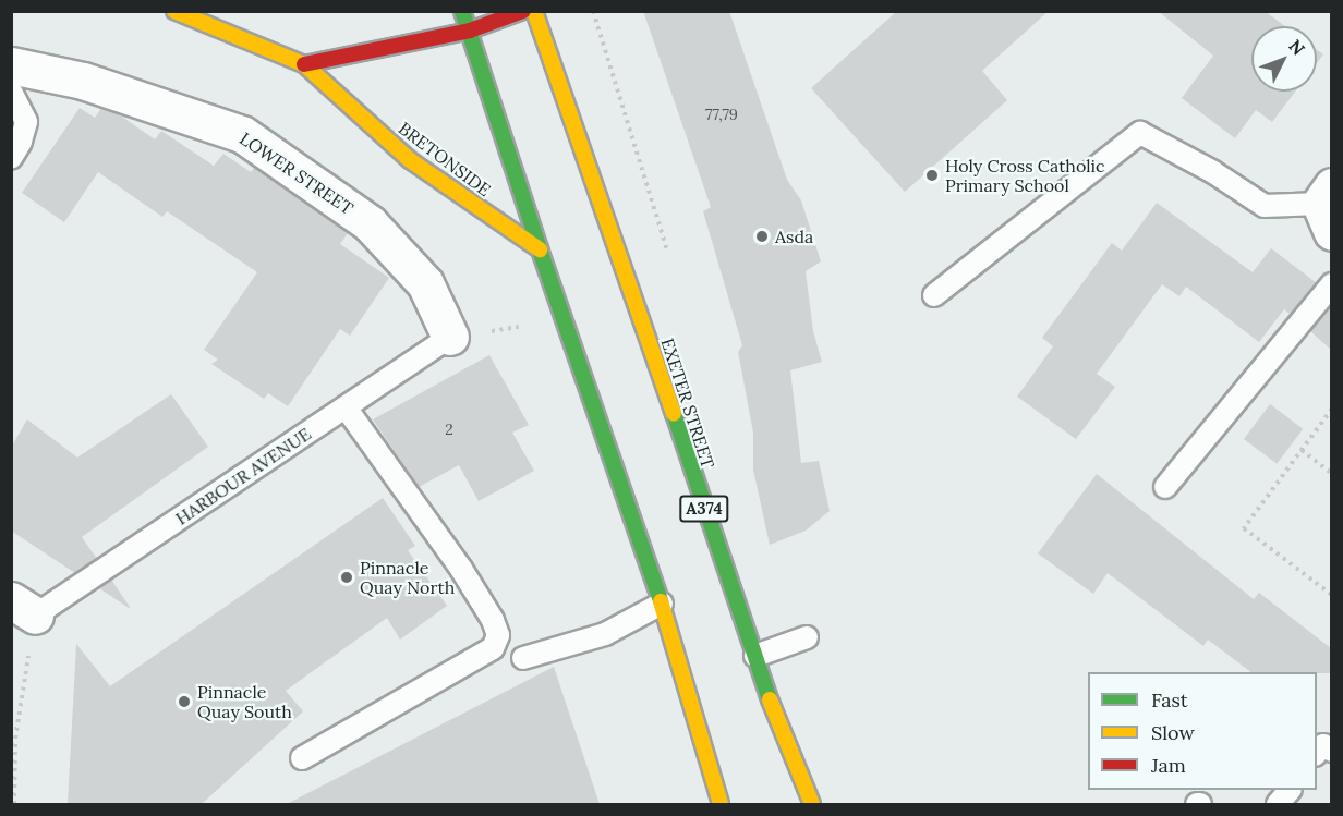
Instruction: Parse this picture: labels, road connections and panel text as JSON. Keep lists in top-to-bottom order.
{
  "streets": {
    "main road": ["BRETONSIDE", "EXETER STREET", "A374"],
    "street": ["LOWER STREET"],
    "lane": ["HARBOUR AVENUE"]
  },
  "crossings": [
    ["LOWER STREET", "HARBOUR AVENUE"]
  ],
  "places": [
    "Holy Cross Catholic Primary School",
    "Asda",
    "Pinnacle Quay North",
    "Pinnacle Quay South"
  ],
  "house_numbers": ["77,79", "2"],
  "legend": ["Fast", "Slow", "Jam"],
  "north": "top right"
}
